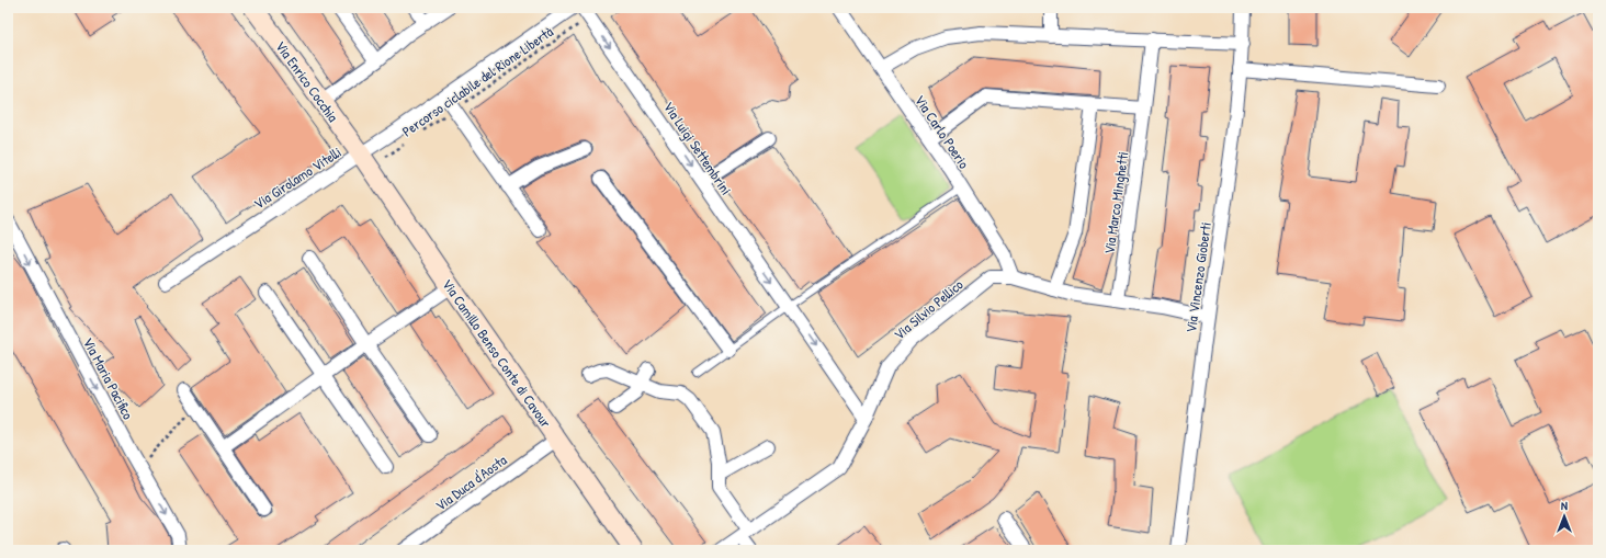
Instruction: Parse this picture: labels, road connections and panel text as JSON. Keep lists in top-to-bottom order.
{
  "streets": {
    "main road": ["Via Enrico Cocchia", "Via Camillo Benso Conte di Cavour"],
    "street": [
      "Via Carlo Poerio",
      "Via Luigi Settembrini",
      "Via Girolamo Vitelli",
      "Via Marco Minghetti",
      "Via Vincenzo Gioberti",
      "Via Silvio Pellico",
      "Via Maria Pacifico",
      "Via Duca d'Aosta"
    ],
    "path": ["Percorso ciclabile del Rione Libertà"]
  },
  "crossings": [
    ["Via Enrico Cocchia", "Via Girolamo Vitelli"],
    ["Via Enrico Cocchia", "Via Camillo Benso Conte di Cavour"],
    ["Percorso ciclabile del Rione Libertà", "Via Luigi Settembrini"],
    ["Via Carlo Poerio", "Via Silvio Pellico"],
    ["Via Luigi Settembrini", "Via Silvio Pellico"],
    ["Via Girolamo Vitelli", "Via Camillo Benso Conte di Cavour"],
    ["Via Marco Minghetti", "Via Silvio Pellico"],
    ["Via Vincenzo Gioberti", "Via Silvio Pellico"],
    ["Via Camillo Benso Conte di Cavour", "Via Duca d'Aosta"]
  ],
  "north": "top"
}
